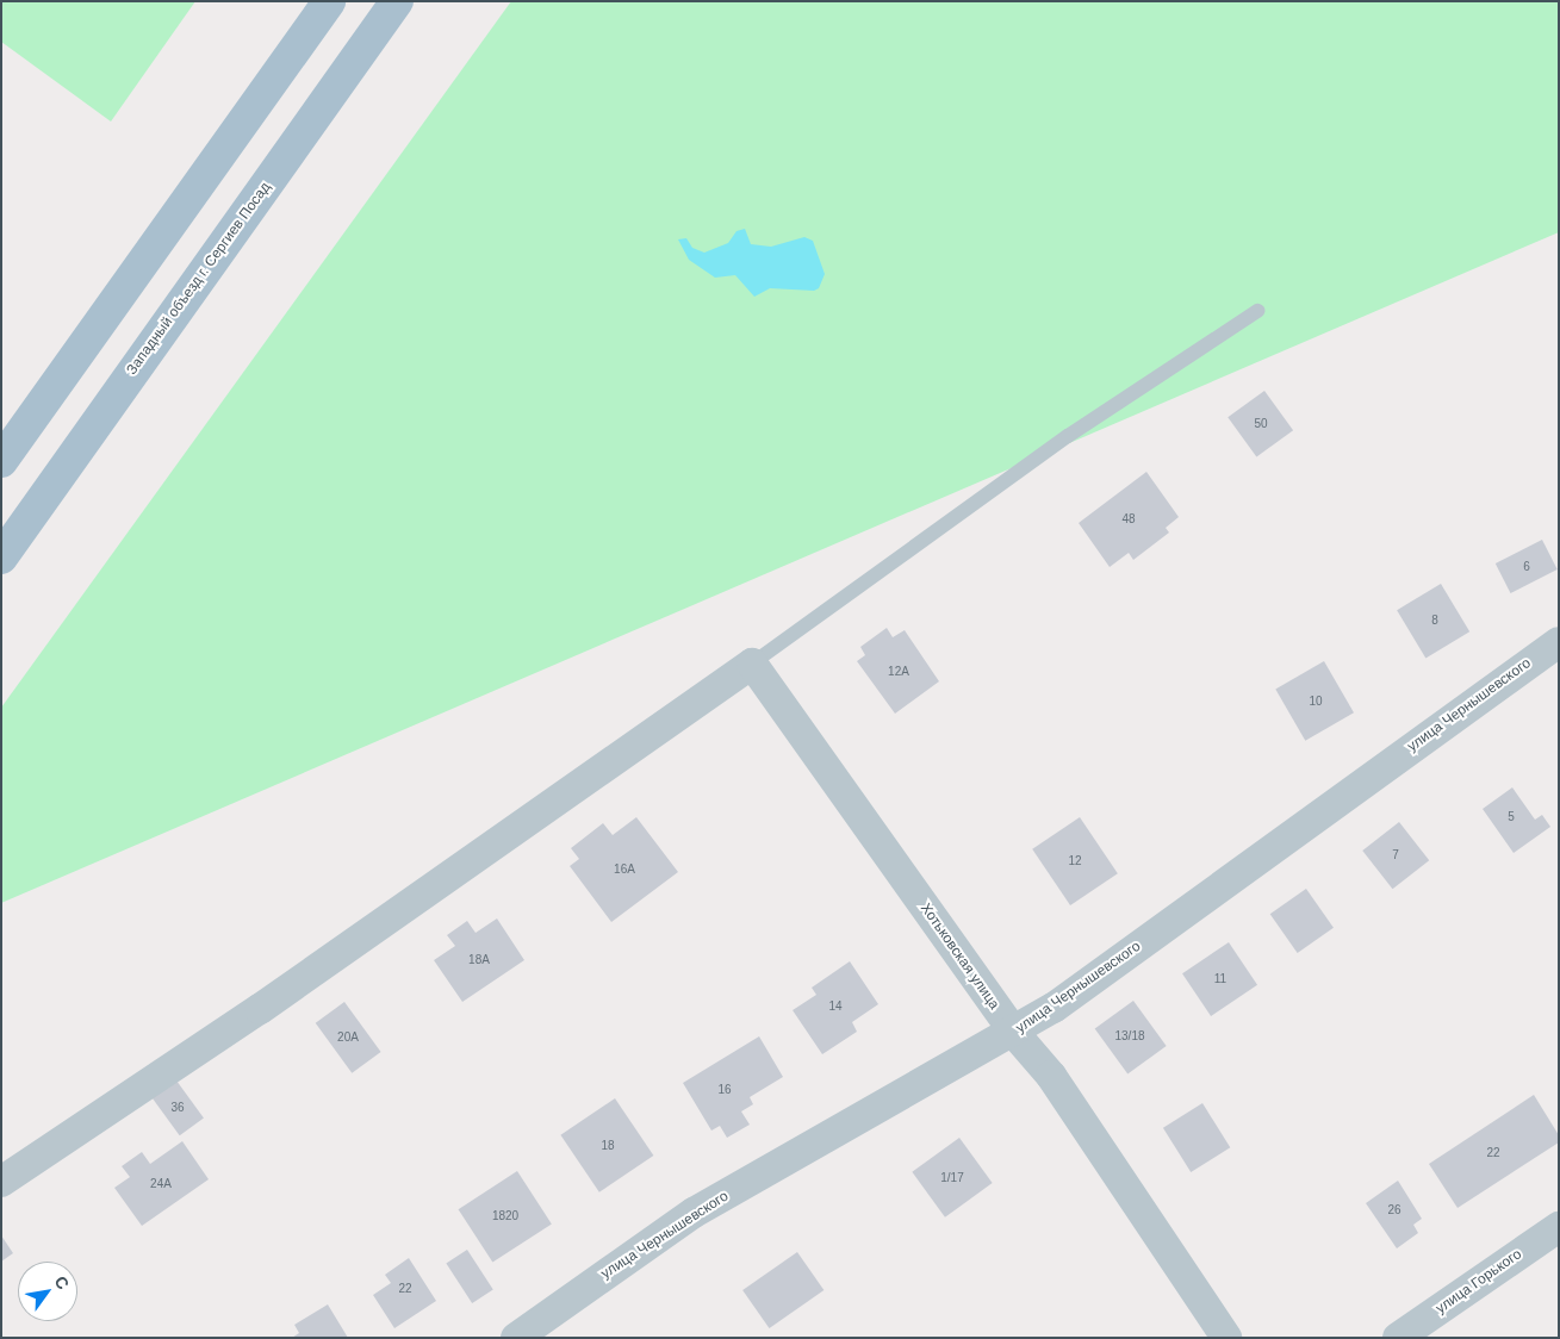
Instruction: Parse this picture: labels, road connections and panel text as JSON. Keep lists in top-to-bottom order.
{
  "streets": {
    "main road": ["Западный объезд г. Сергиев Посад"],
    "street": ["улица Чернышевского", "Хотьковская улица", "улица Горького"]
  },
  "crossings": [
    ["улица Чернышевского", "Хотьковская улица"]
  ],
  "house_numbers": [
    "50",
    "48",
    "6",
    "8",
    "12А",
    "10",
    "5",
    "7",
    "12",
    "16А",
    "18А",
    "11",
    "14",
    "13/18",
    "20А",
    "16",
    "36",
    "18",
    "22",
    "1/17",
    "24А",
    "26",
    "1820",
    "22"
  ],
  "north": "top right"
}
